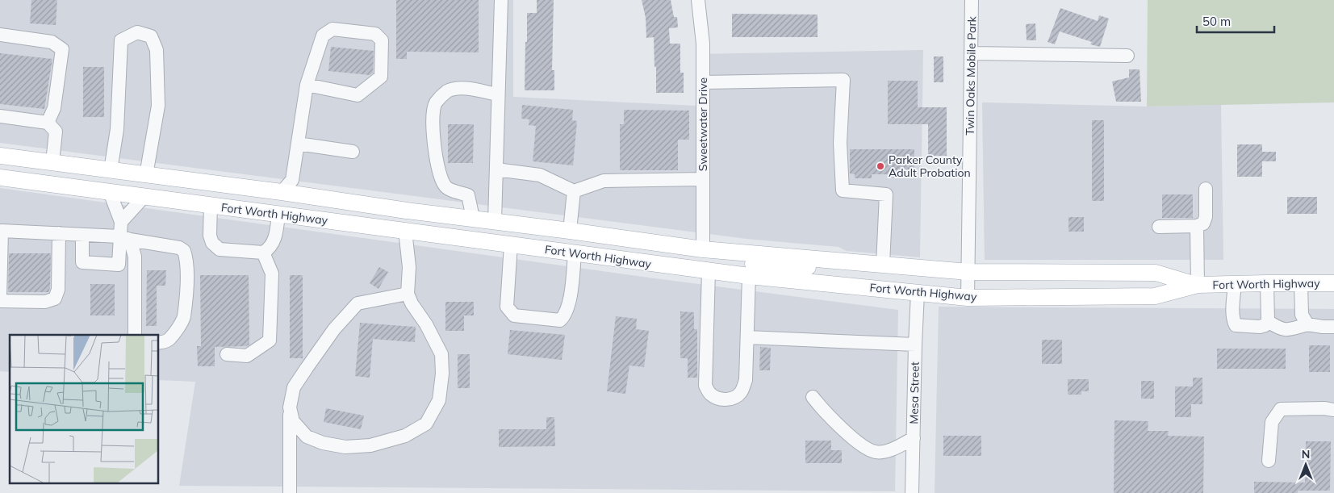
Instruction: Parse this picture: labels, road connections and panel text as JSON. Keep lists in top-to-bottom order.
{
  "streets": {
    "main road": ["Fort Worth Highway"],
    "street": ["Twin Oaks Mobile Park", "Sweetwater Drive", "Mesa Street"]
  },
  "crossings": [
    ["Twin Oaks Mobile Park", "Fort Worth Highway"],
    ["Sweetwater Drive", "Fort Worth Highway"],
    ["Fort Worth Highway", "Mesa Street"]
  ],
  "places": ["Parker County Adult Probation"],
  "scale_bar": "50 m",
  "north": "top"
}
